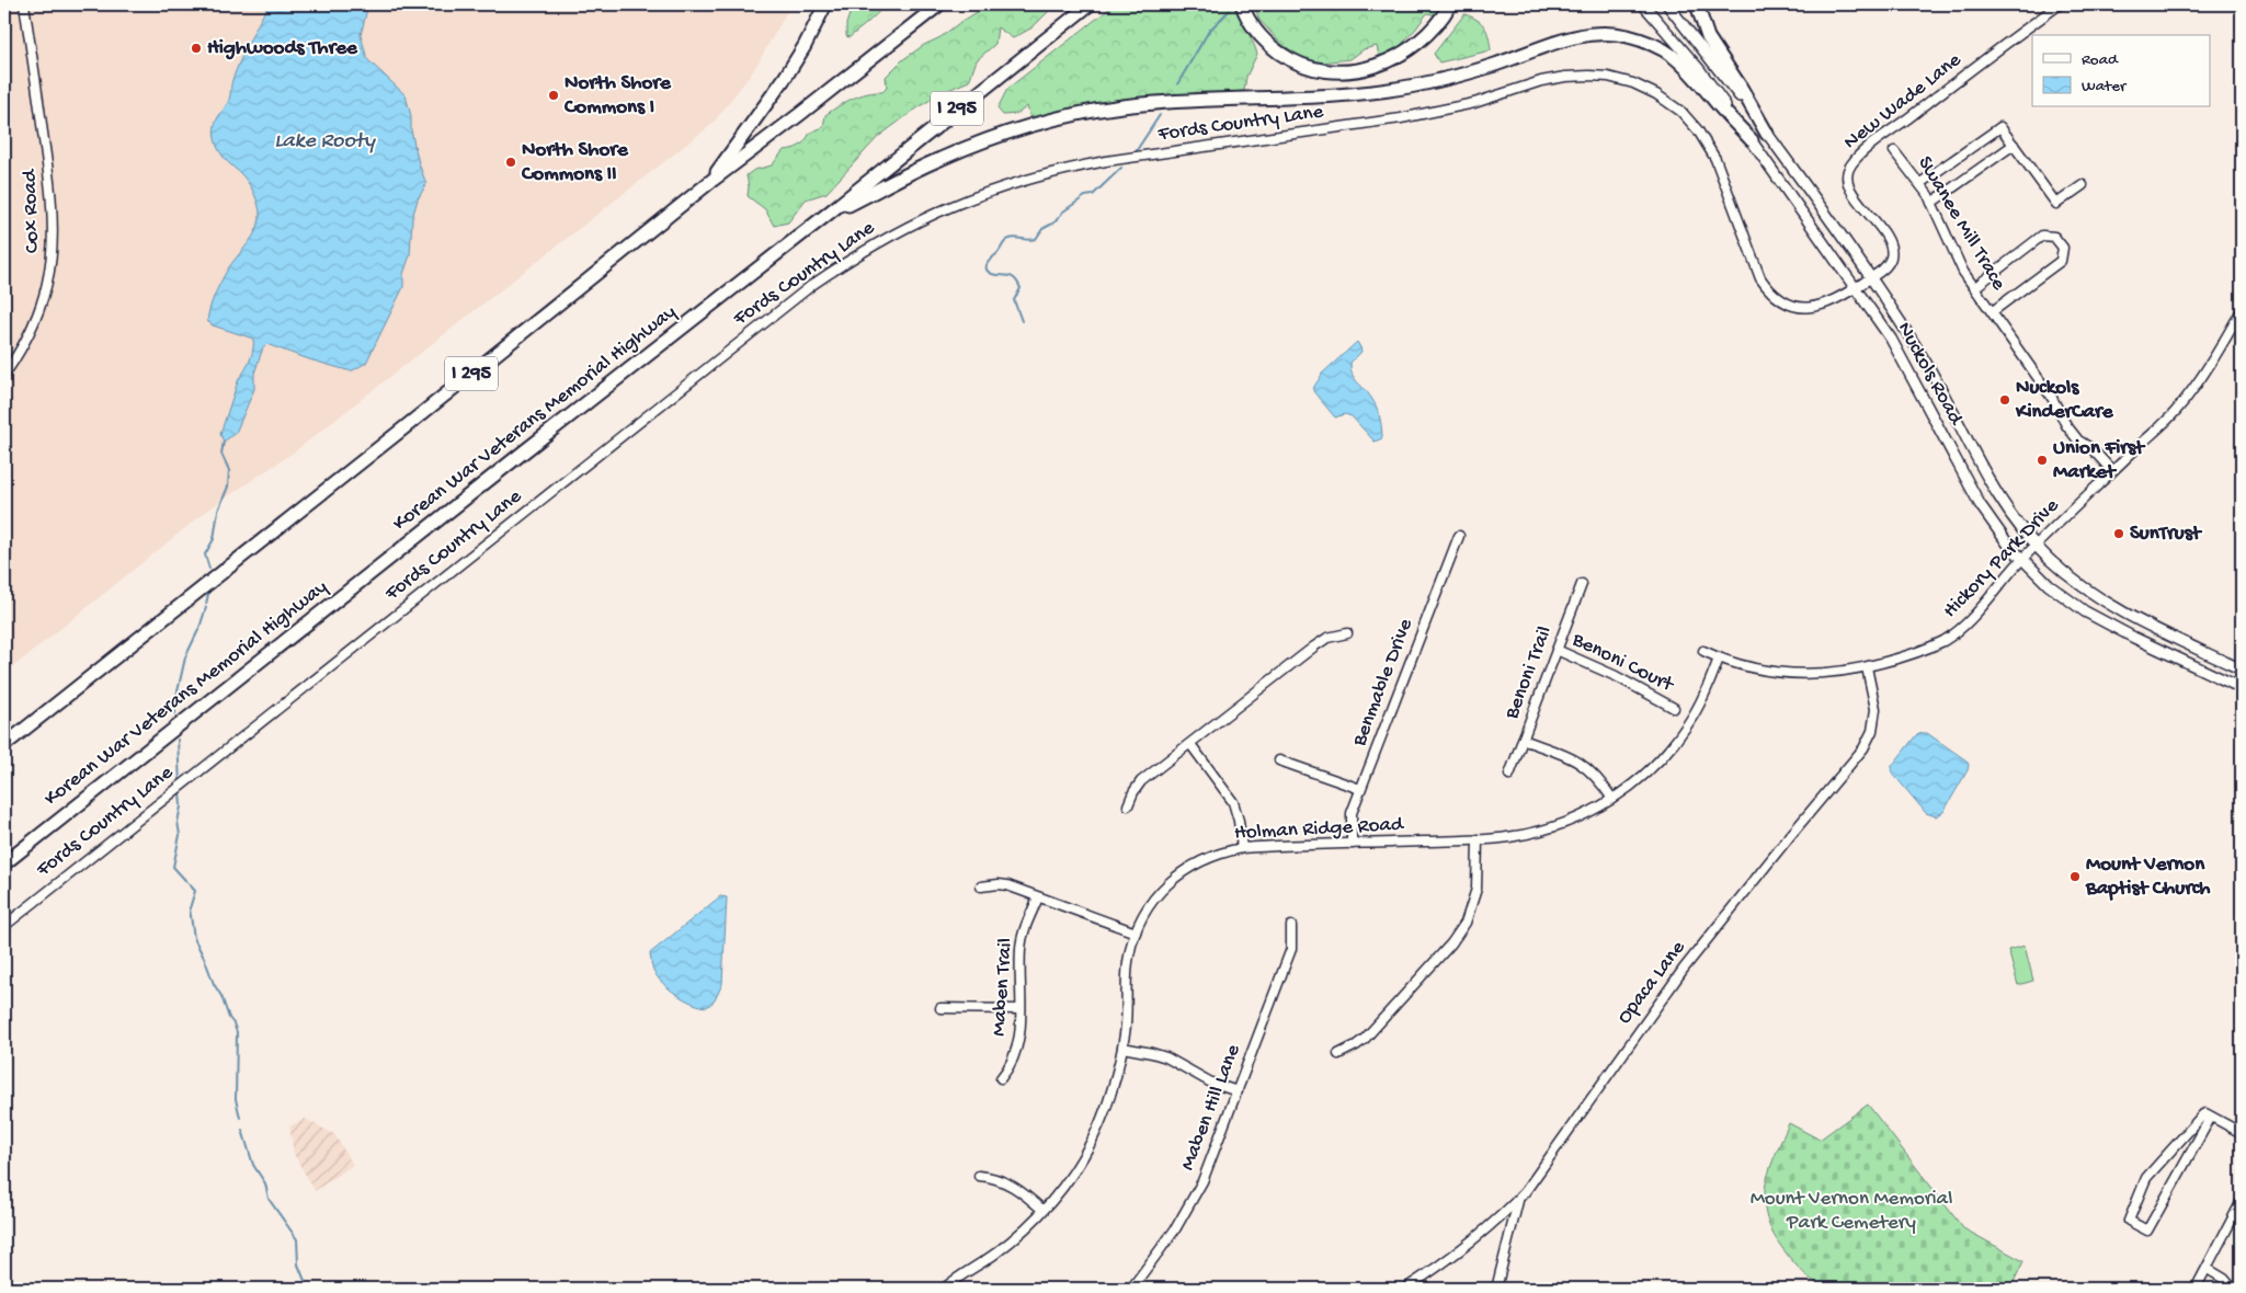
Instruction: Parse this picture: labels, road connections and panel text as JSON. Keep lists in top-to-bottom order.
{
  "streets": {
    "highway": ["I 295", "Korean War Veterans Memorial Highway"],
    "main road": ["Nuckols Road"],
    "street": [
      "New Wade Lane",
      "Fords Country Lane",
      "Cox Road",
      "Swanee Mill Trace",
      "Hickory Park Drive",
      "Benoni Court",
      "Benoni Trail",
      "Benmable Drive",
      "Holman Ridge Road",
      "Opaca Lane",
      "Maben Trail",
      "Maben Hill Lane"
    ]
  },
  "crossings": [
    ["New Wade Lane", "Fords Country Lane"],
    ["New Wade Lane", "Nuckols Road"],
    ["Fords Country Lane", "Nuckols Road"],
    ["Swanee Mill Trace", "Hickory Park Drive"],
    ["Nuckols Road", "Hickory Park Drive"],
    ["Hickory Park Drive", "Holman Ridge Road"],
    ["Hickory Park Drive", "Opaca Lane"],
    ["Benoni Court", "Benoni Trail"],
    ["Benmable Drive", "Holman Ridge Road"]
  ],
  "water": ["Lake Rooty"],
  "parks": ["Mount Vernon Memorial Park Cemetery"],
  "places": [
    "Highwoods Three",
    "North Shore Commons I",
    "North Shore Commons II",
    "Nuckols KinderCare",
    "Union First Market",
    "SunTrust",
    "Mount Vernon Baptist Church"
  ],
  "legend": ["Road", "Water"]
}
